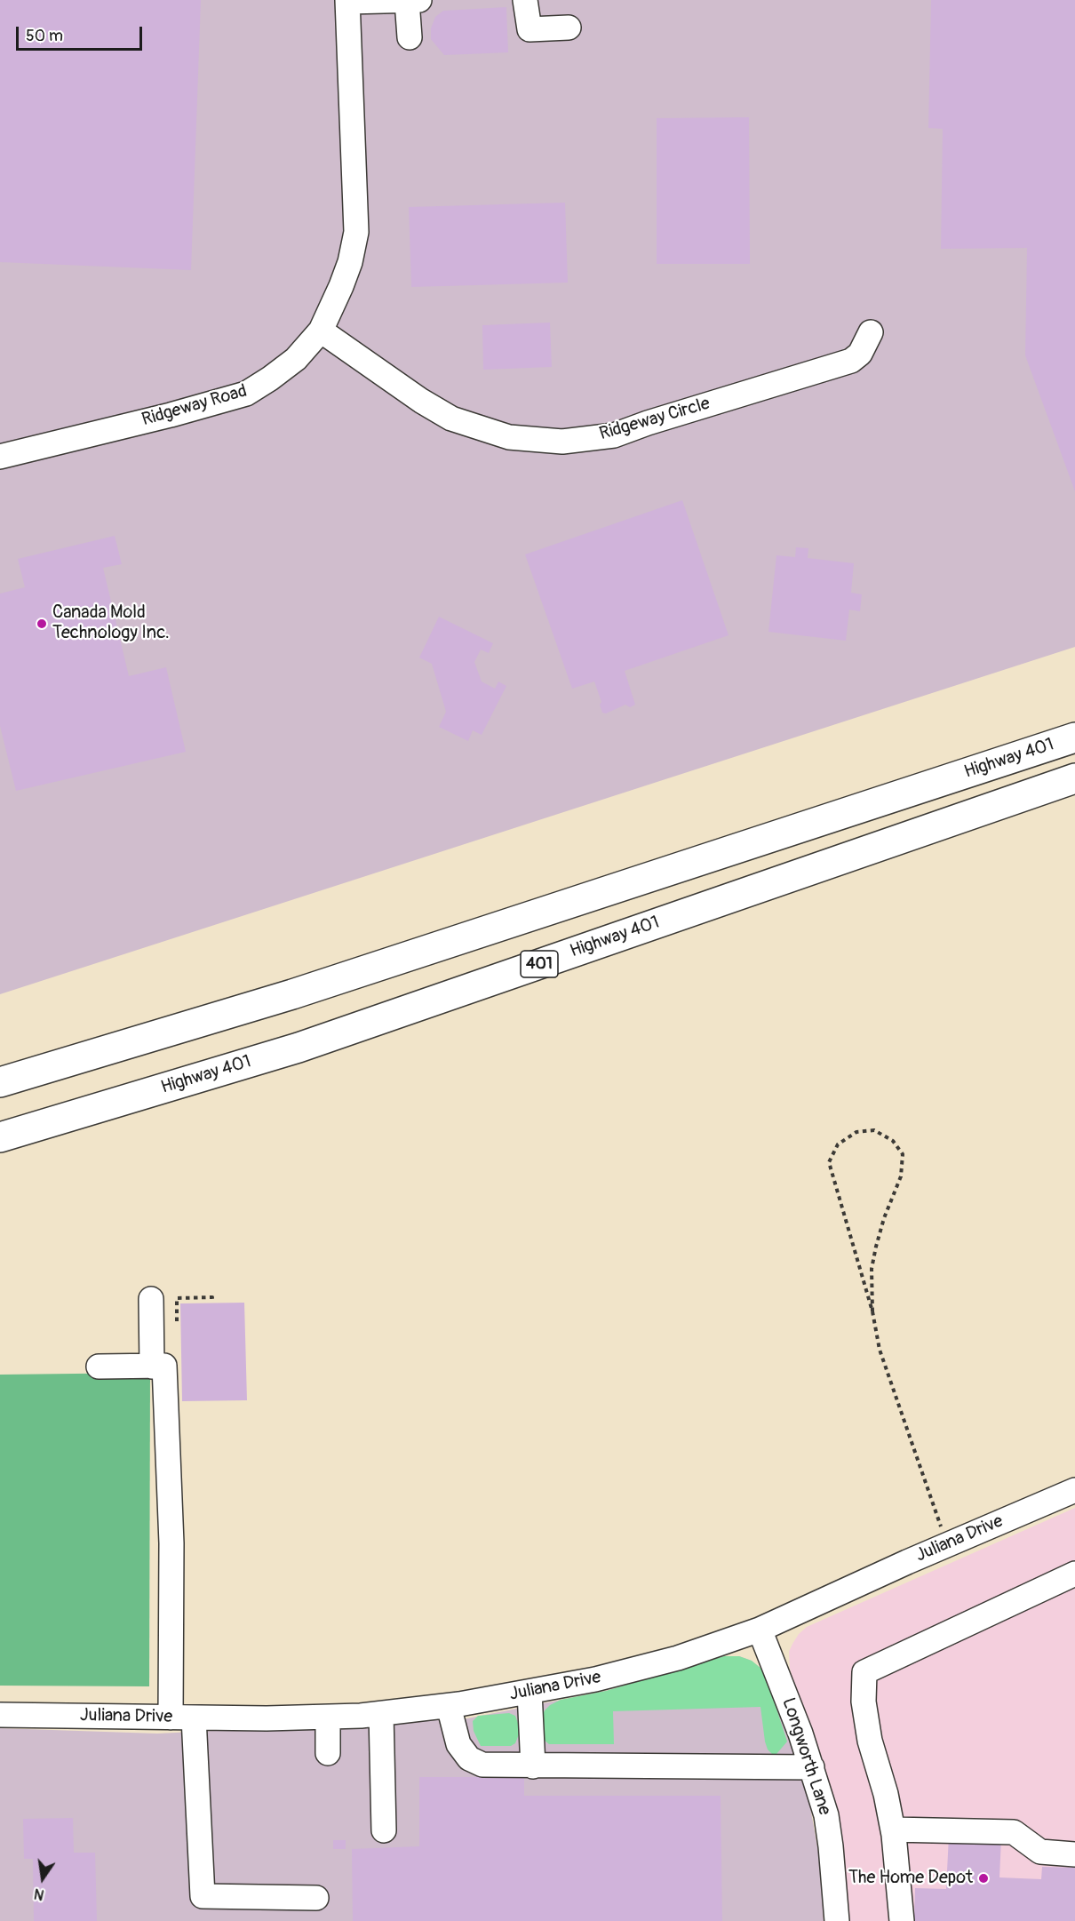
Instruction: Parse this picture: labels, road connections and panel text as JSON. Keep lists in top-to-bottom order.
{
  "streets": {
    "highway": ["Highway 401", "401"],
    "street": [
      "Ridgeway Road",
      "Ridgeway Circle",
      "Juliana Drive",
      "Longworth Lane"
    ]
  },
  "crossings": [
    ["Ridgeway Road", "Ridgeway Circle"],
    ["Juliana Drive", "Longworth Lane"]
  ],
  "places": ["Canada Mold Technology Inc.", "The Home Depot"],
  "scale_bar": "50 m",
  "north": "bottom"
}
